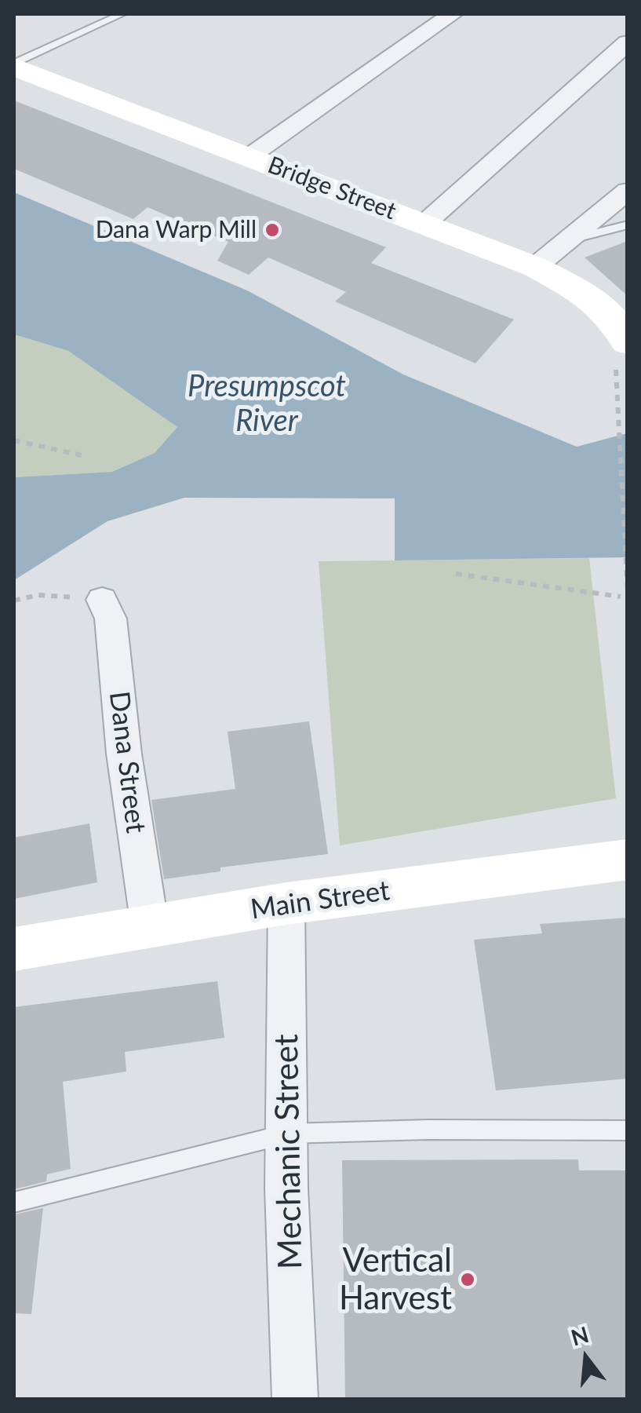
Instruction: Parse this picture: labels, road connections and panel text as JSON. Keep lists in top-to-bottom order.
{
  "streets": {
    "street": [
      "Bridge Street",
      "Dana Street",
      "Main Street",
      "Mechanic Street"
    ]
  },
  "crossings": [
    ["Dana Street", "Main Street"],
    ["Main Street", "Mechanic Street"]
  ],
  "water": ["Presumpscot River"],
  "places": ["Dana Warp Mill", "Vertical Harvest"],
  "north": "top"
}
